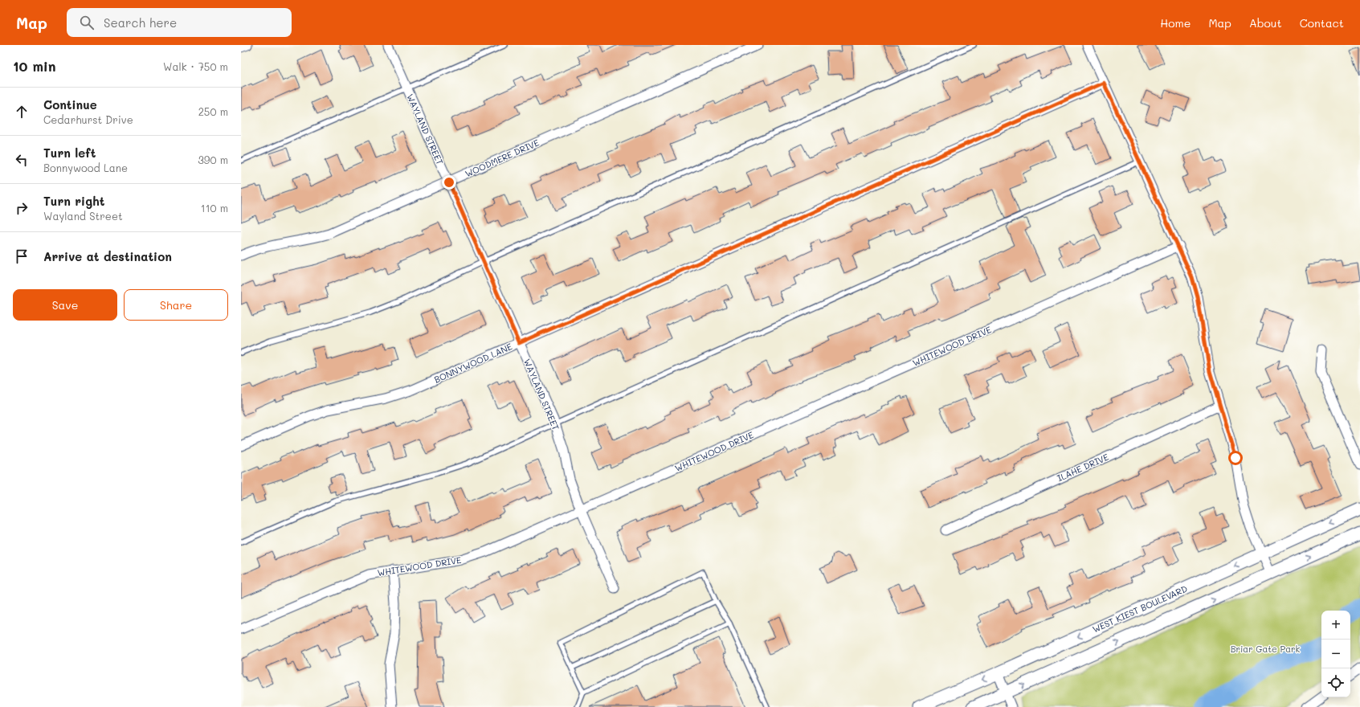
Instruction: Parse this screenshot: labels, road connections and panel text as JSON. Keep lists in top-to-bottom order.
{
  "streets": {
    "main road": ["WEST KIEST BOULEVARD"],
    "street": [
      "WAYLAND STREET",
      "WOODMERE DRIVE",
      "WHITEWOOD DRIVE",
      "BONNYWOOD LANE",
      "ILAHE DRIVE"
    ]
  },
  "crossings": [
    ["WAYLAND STREET", "WOODMERE DRIVE"],
    ["WAYLAND STREET", "WHITEWOOD DRIVE"],
    ["WAYLAND STREET", "BONNYWOOD LANE"]
  ],
  "parks": ["Briar Gate Park"],
  "page": {
    "header": "Map",
    "search": "Search here",
    "nav": [
      "Home",
      "Map",
      "About",
      "Contact"
    ],
    "heading": ["10 min", "Walk · 750 m"],
    "list": [
      ["Continue", "Cedarhurst Drive", "250 m"],
      ["Turn left", "Bonnywood Lane", "390 m"],
      ["Turn right", "Wayland Street", "110 m"],
      "Arrive at destination"
    ],
    "buttons": ["Save", "Share"],
    "map_buttons": ["+", "−"]
  }
}
